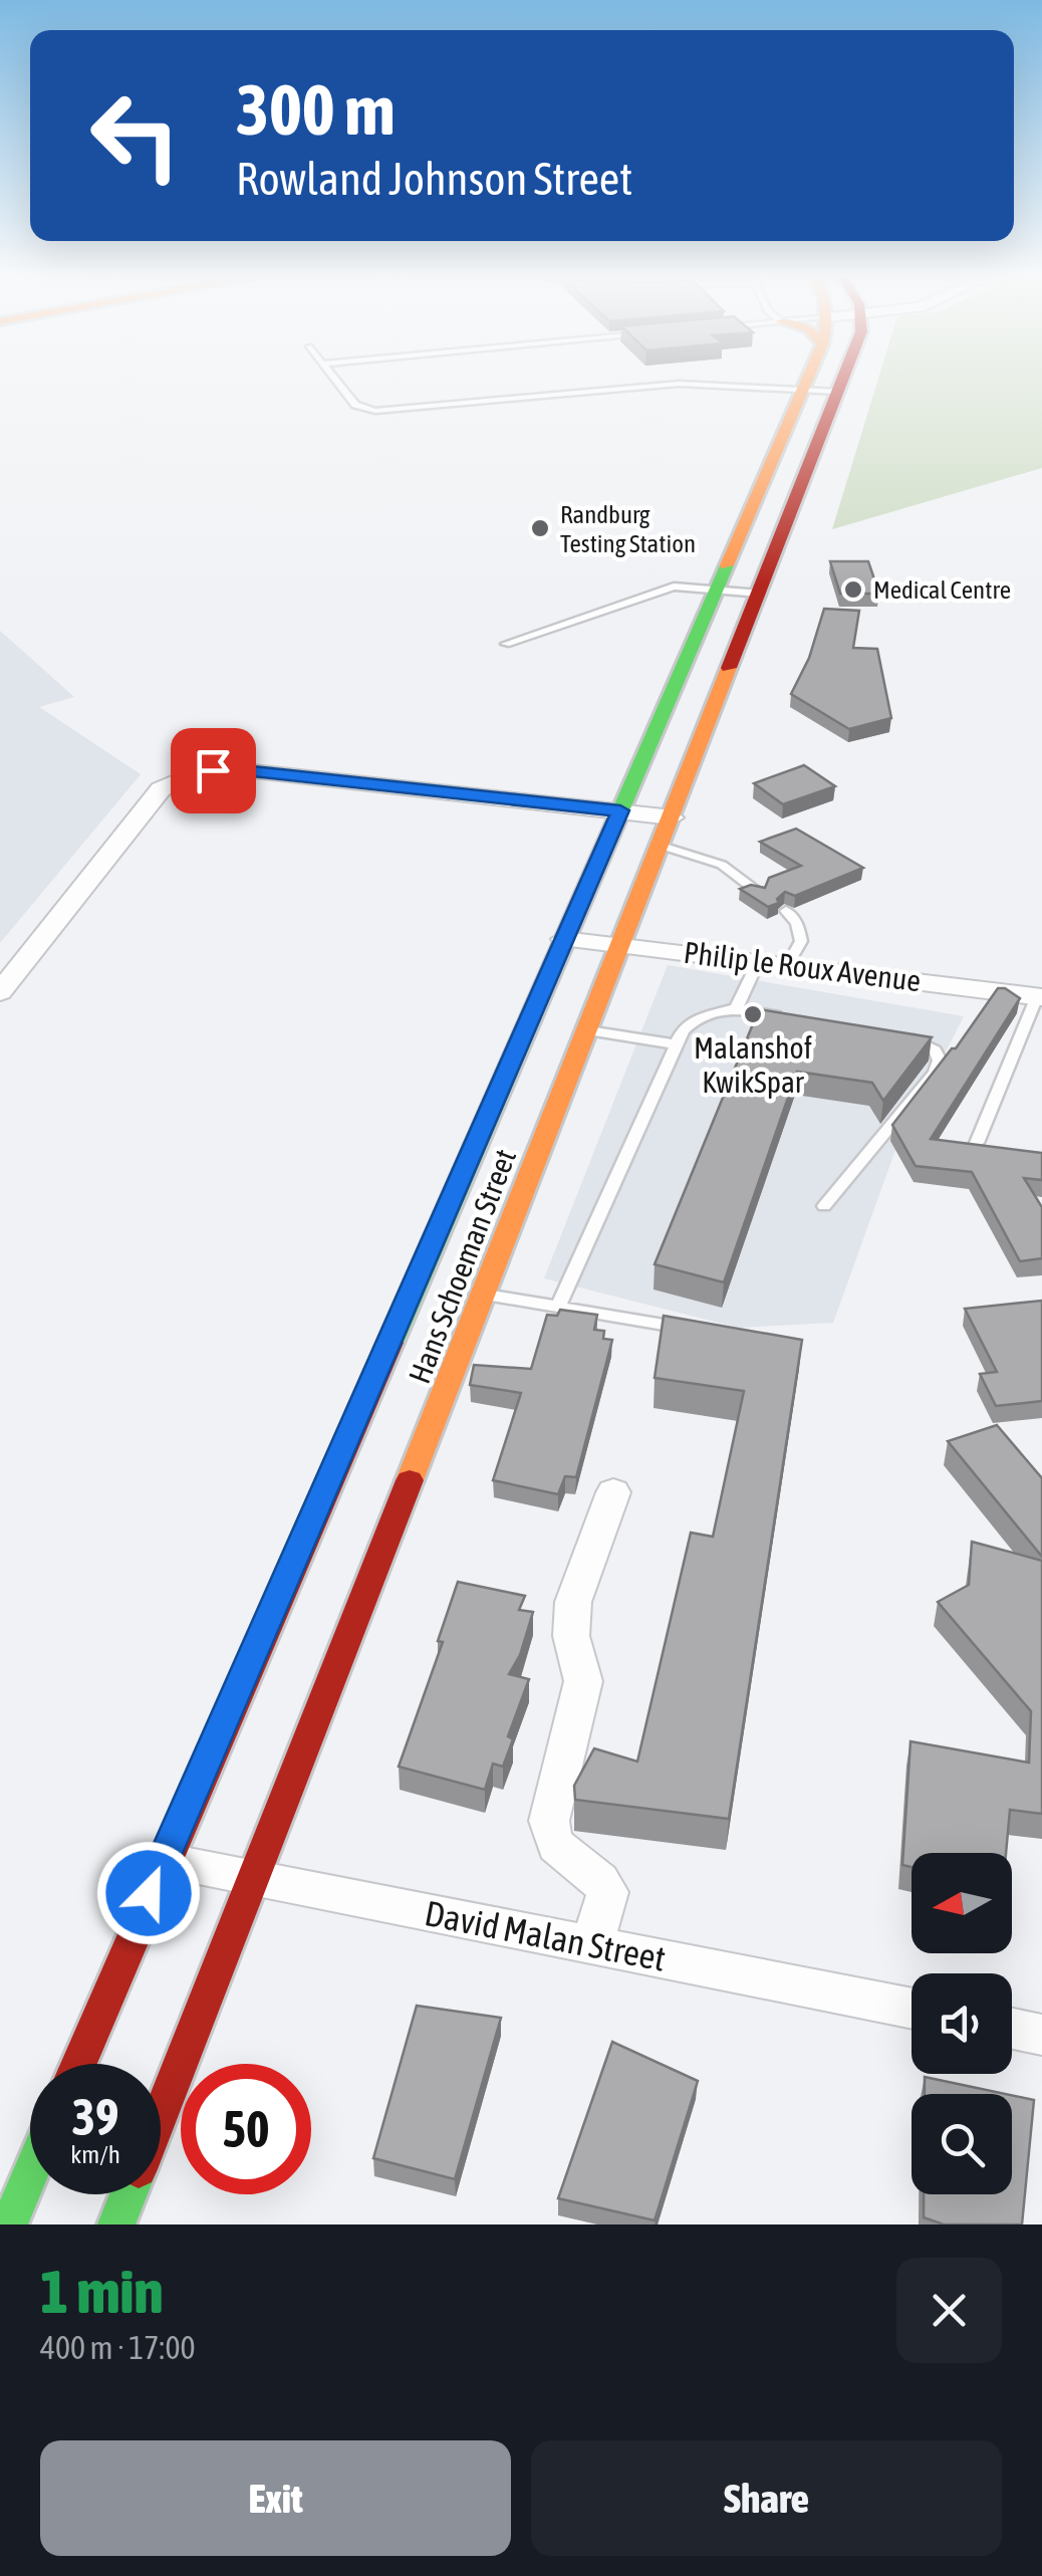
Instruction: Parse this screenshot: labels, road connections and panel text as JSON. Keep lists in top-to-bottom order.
{
  "streets": {
    "main road": ["Hans Schoeman Street"],
    "street": ["Philip le Roux Avenue", "David Malan Street"]
  },
  "crossings": [
    ["Philip le Roux Avenue", "Hans Schoeman Street"],
    ["Hans Schoeman Street", "David Malan Street"]
  ],
  "places": ["Randburg Testing Station", "Medical Centre", "Malanshof KwikSpar"],
  "north": "left",
  "page": {
    "turn": ["300 m", "Rowland Johnson Street"],
    "speed": "39 km/h",
    "limit": "50",
    "heading": ["1 min", "400 m · 17:00"],
    "buttons": ["Exit", "Share"]
  }
}
